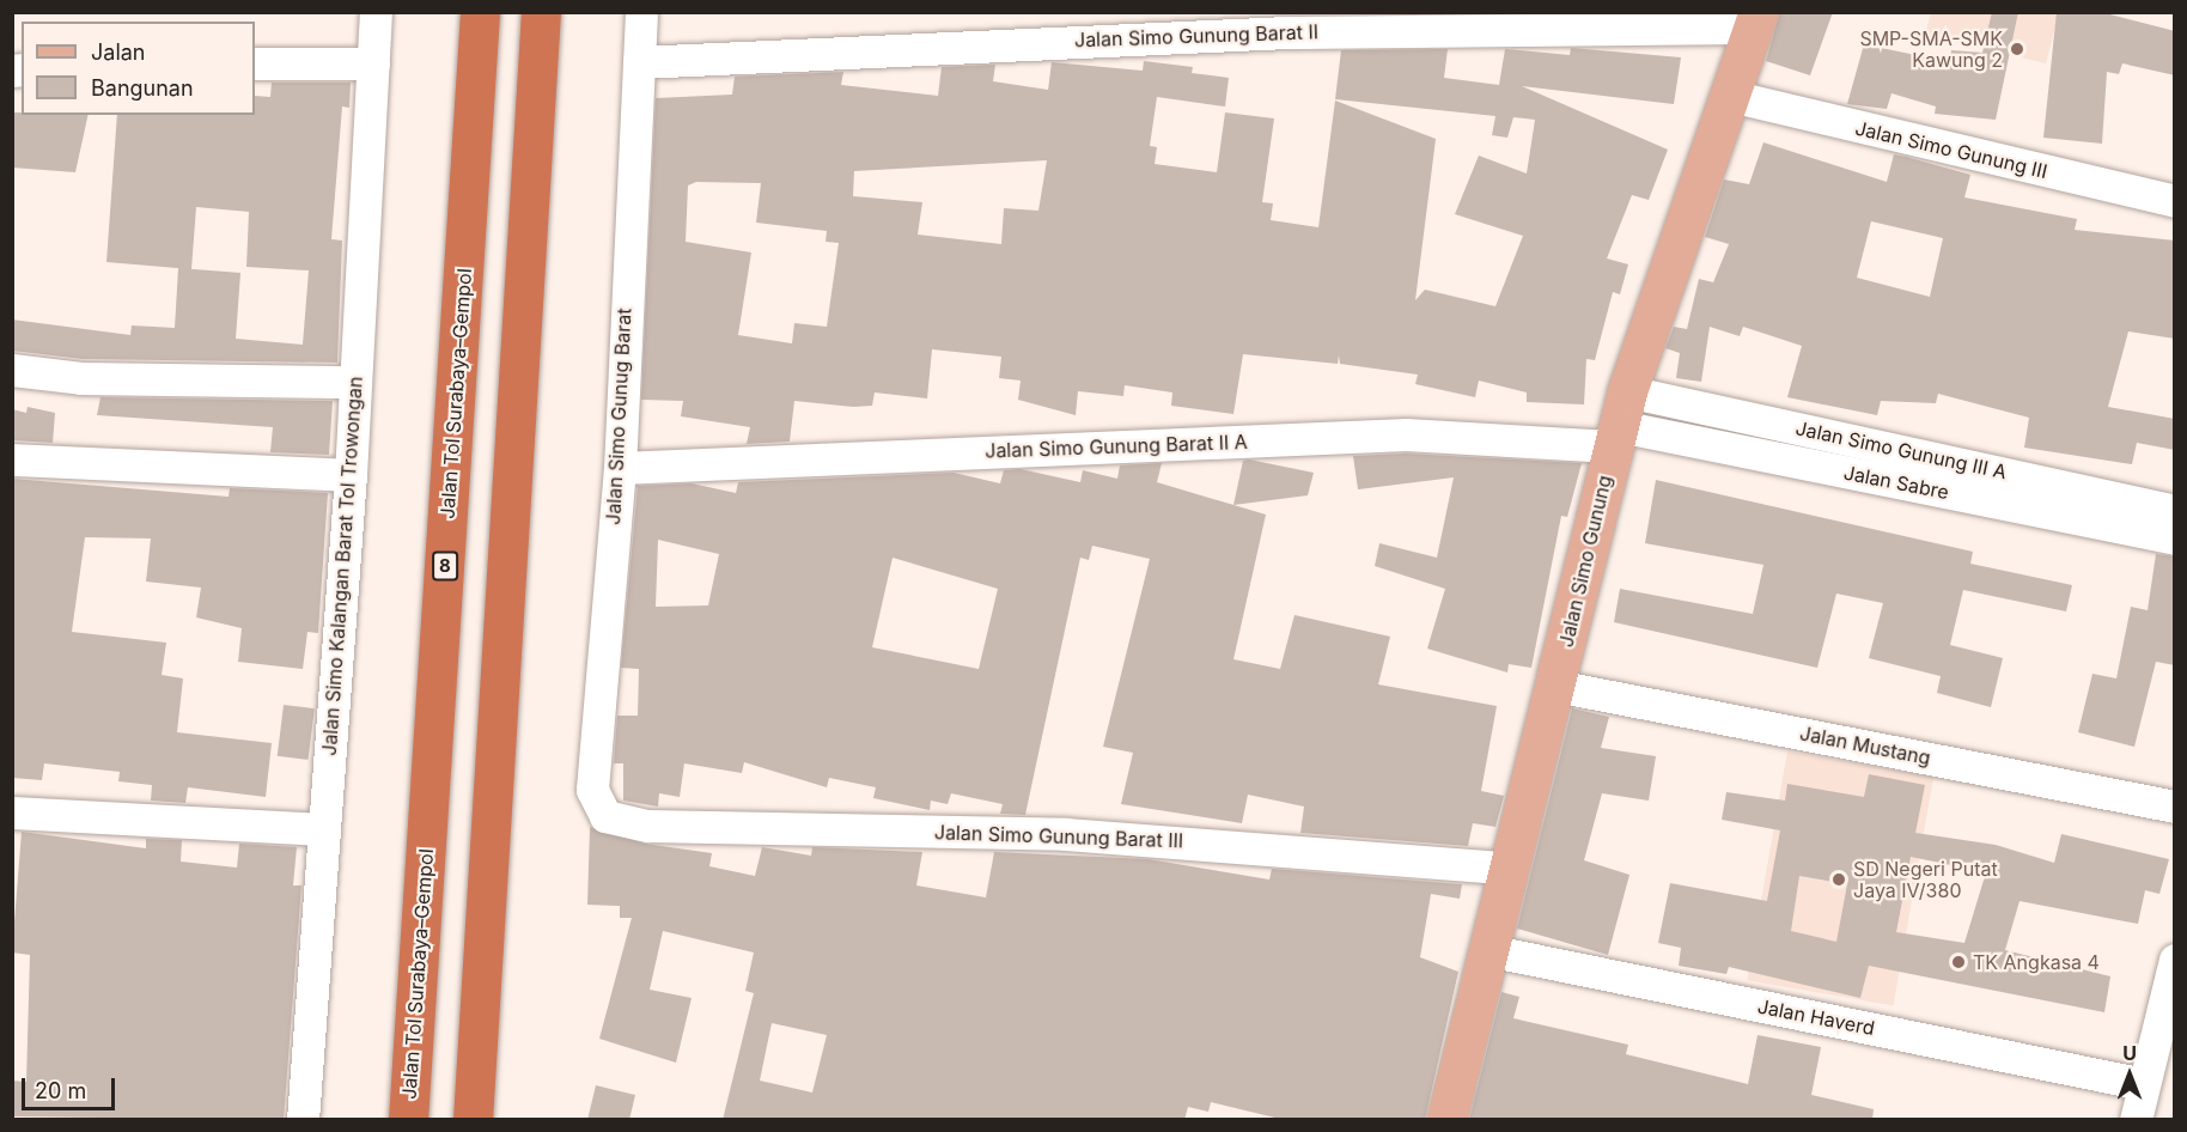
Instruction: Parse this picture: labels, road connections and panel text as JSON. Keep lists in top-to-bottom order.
{
  "streets": {
    "highway": ["Jalan Tol Surabaya–Gempol", "8"],
    "main road": ["Jalan Simo Gunung"],
    "street": [
      "Jalan Simo Gunung Barat II",
      "Jalan Simo Gunung III",
      "Jalan Simo Gunug Barat",
      "Jalan Simo Gunung Barat II A",
      "Jalan Simo Gunung III A",
      "Jalan Sabre",
      "Jalan Simo Kalangan Barat Tol Trowongan",
      "Jalan Mustang",
      "Jalan Simo Gunung Barat III",
      "Jalan Haverd"
    ]
  },
  "crossings": [
    ["Jalan Simo Gunung Barat II", "Jalan Simo Gunug Barat"],
    ["Jalan Simo Gunung Barat II", "Jalan Simo Gunung"],
    ["Jalan Simo Gunung III", "Jalan Simo Gunung"],
    ["Jalan Simo Gunug Barat", "Jalan Simo Gunung Barat II A"],
    ["Jalan Simo Gunug Barat", "Jalan Simo Gunung Barat III"],
    ["Jalan Simo Gunung Barat II A", "Jalan Simo Gunung III A"],
    ["Jalan Simo Gunung Barat II A", "Jalan Sabre"],
    ["Jalan Simo Gunung Barat II A", "Jalan Simo Gunung"],
    ["Jalan Simo Gunung III A", "Jalan Sabre"],
    ["Jalan Simo Gunung III A", "Jalan Simo Gunung"],
    ["Jalan Sabre", "Jalan Simo Gunung"],
    ["Jalan Simo Gunung", "Jalan Mustang"],
    ["Jalan Simo Gunung", "Jalan Simo Gunung Barat III"],
    ["Jalan Simo Gunung", "Jalan Haverd"]
  ],
  "places": ["SMP-SMA-SMK Kawung 2", "SD Negeri Putat Jaya IV/380", "TK Angkasa 4"],
  "legend": ["Jalan", "Bangunan"],
  "scale_bar": "20 m",
  "north": "top"
}
